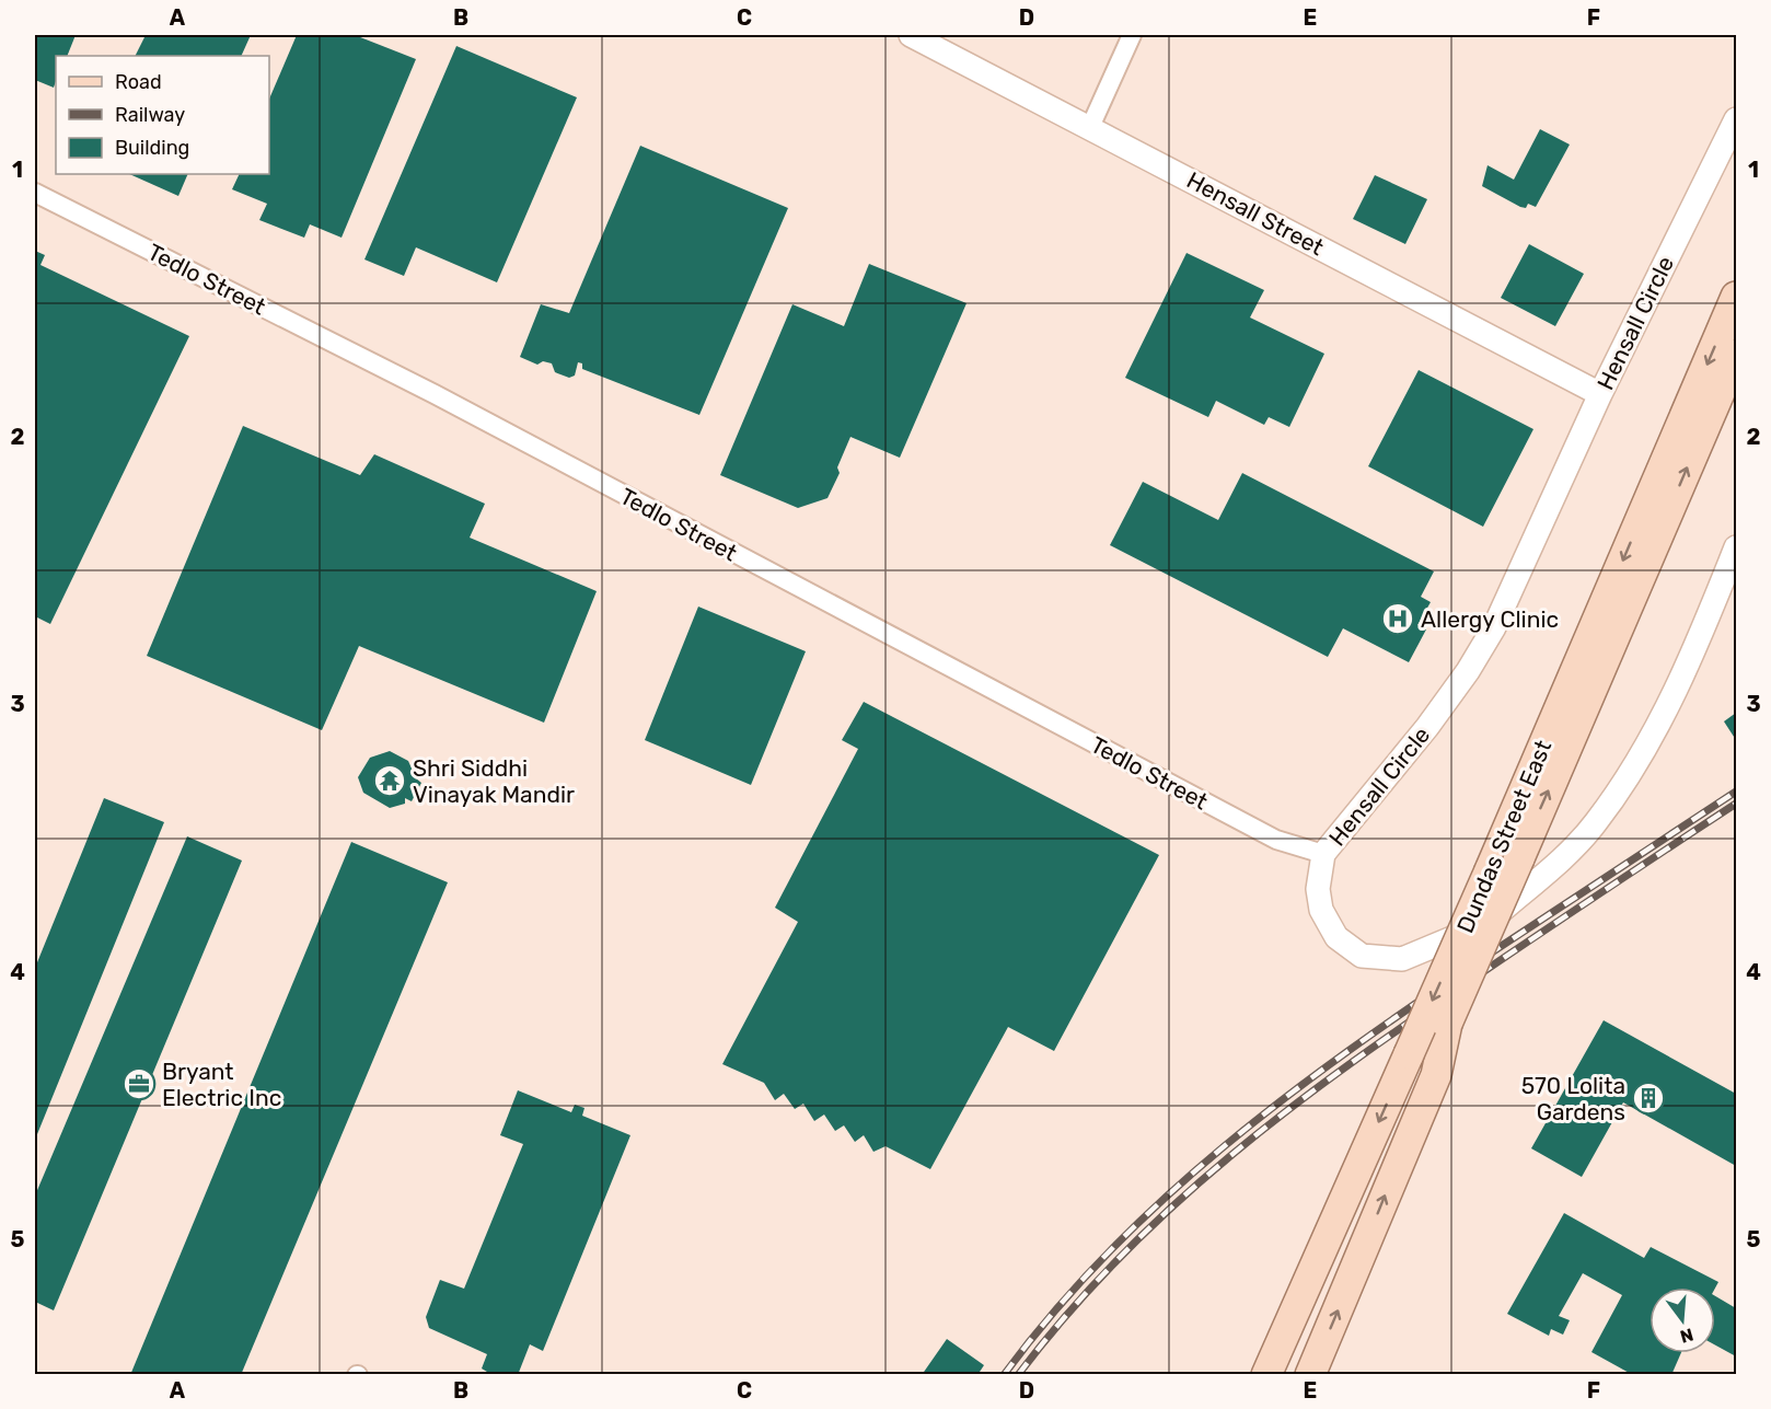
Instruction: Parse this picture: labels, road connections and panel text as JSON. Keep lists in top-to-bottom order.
{
  "streets": {
    "main road": ["Dundas Street East"],
    "street": ["Hensall Street", "Tedlo Street", "Hensall Circle"]
  },
  "crossings": [
    ["Hensall Street", "Hensall Circle"],
    ["Tedlo Street", "Hensall Circle"]
  ],
  "places": {
    "hospital": ["Allergy Clinic"],
    "temple": ["Shri Siddhi Vinayak Mandir"],
    "office": ["Bryant Electric Inc"],
    "building": ["570 Lolita Gardens"]
  },
  "legend": ["Road", "Railway", "Building"],
  "north": "bottom",
  "grid": {
    "columns": [
      "A",
      "B",
      "C",
      "D",
      "E",
      "F"
    ],
    "rows": [
      "1",
      "2",
      "3",
      "4",
      "5"
    ]
  }
}
